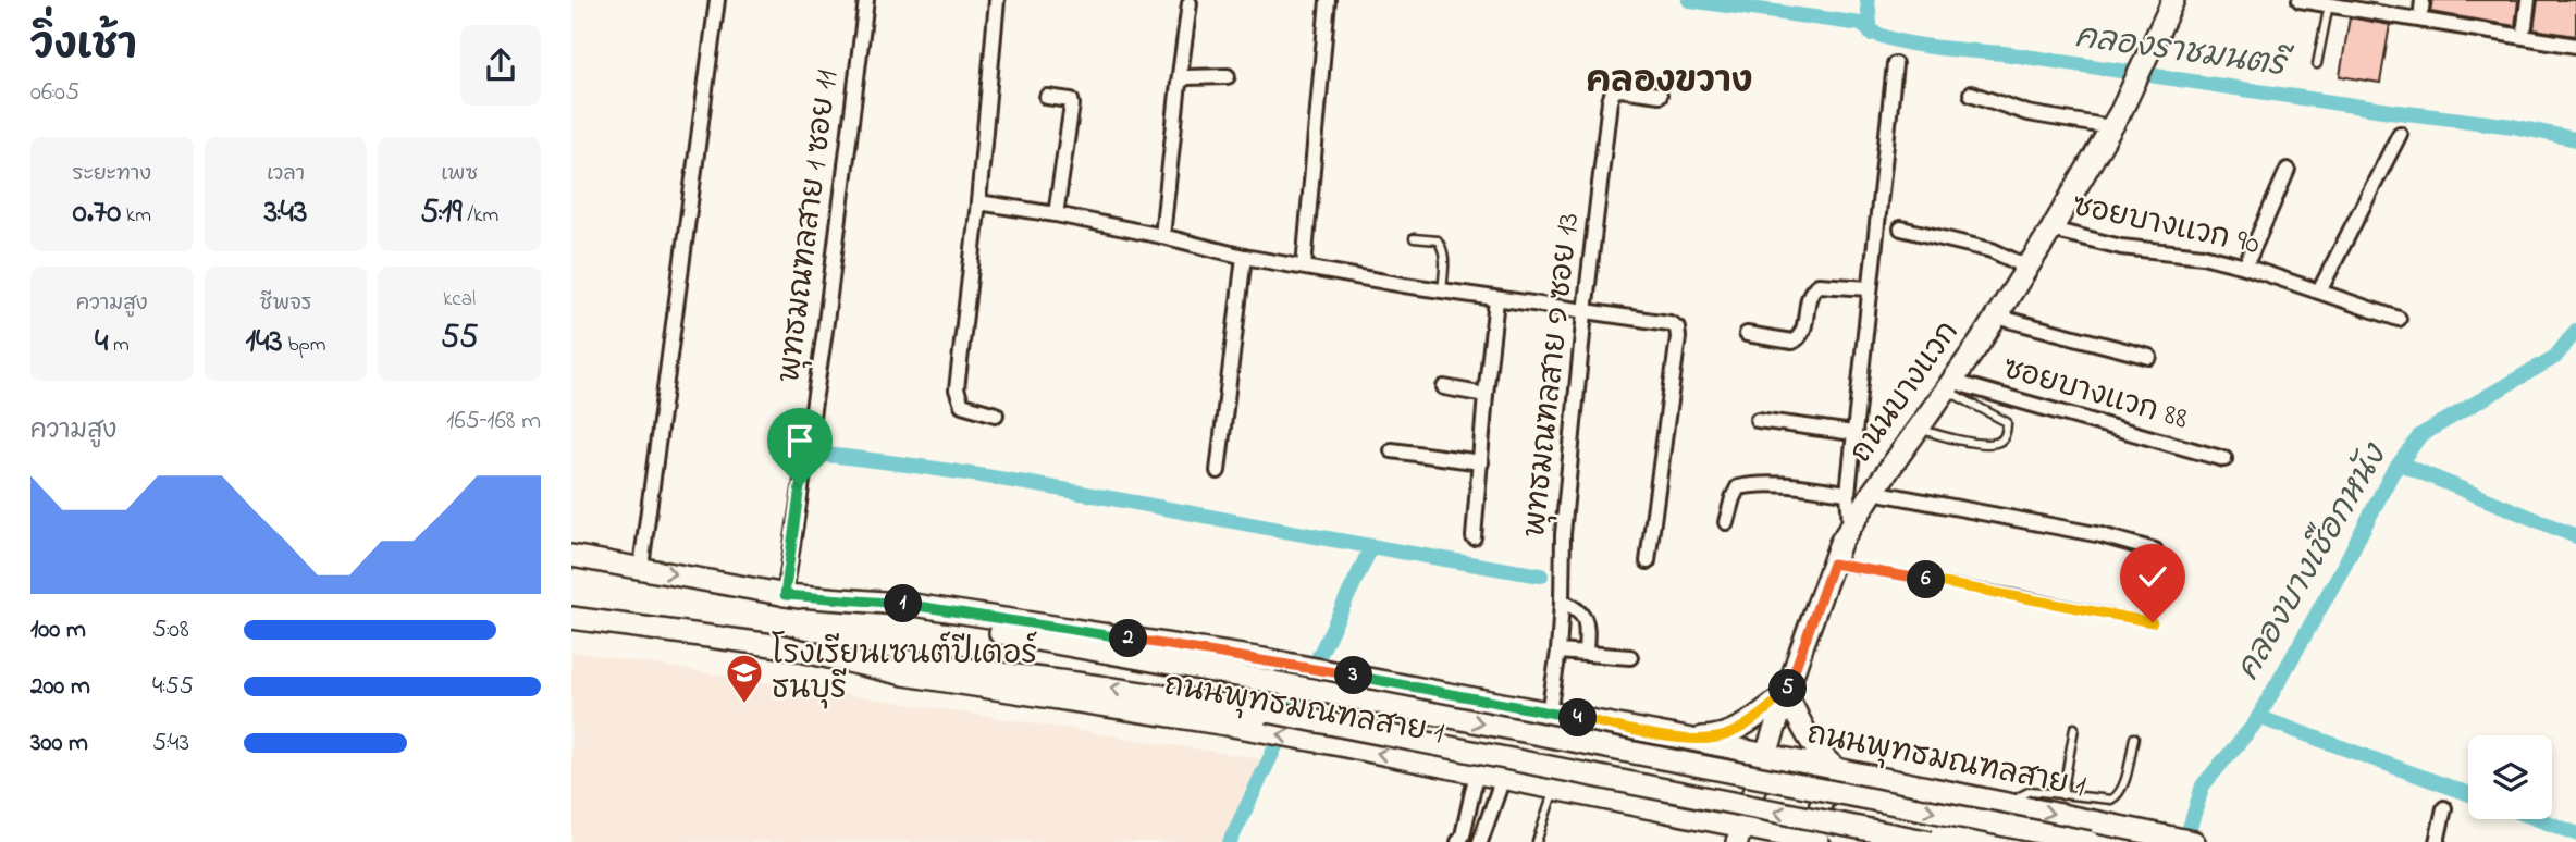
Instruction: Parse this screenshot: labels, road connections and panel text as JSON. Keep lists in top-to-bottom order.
{
  "streets": {
    "main road": ["ถนนบางแวก", "ถนนพุทธมณฑลสาย 1"],
    "street": [
      "พุทธมณฑลสาย 1 ซอย 11",
      "ซอยบางแวก 90",
      "พุทธมณฑลสาย ๑ ซอย 13",
      "ซอยบางแวก 88"
    ]
  },
  "crossings": [
    ["พุทธมณฑลสาย 1 ซอย 11", "ถนนพุทธมณฑลสาย 1"],
    ["ซอยบางแวก 90", "ถนนบางแวก"],
    ["พุทธมณฑลสาย ๑ ซอย 13", "ถนนพุทธมณฑลสาย 1"],
    ["ถนนบางแวก", "ซอยบางแวก 88"],
    ["ถนนบางแวก", "ถนนพุทธมณฑลสาย 1"]
  ],
  "districts": ["คลองขวาง"],
  "water": ["คลองราชมนตรี", "คลองบางเชือกหนัง"],
  "places": {
    "school or university": ["โรงเรียนเซนต์ปีเตอร์ ธนบุรี"]
  },
  "page": {
    "heading": ["วิ่งเช้า", "06:05"],
    "stats": [
      ["ระยะทาง", "0.70 km"],
      ["เวลา", "3:43"],
      ["เพซ", "5:19 /km"],
      ["ความสูง", "4 m"],
      ["ชีพจร", "143 bpm"],
      ["kcal", "55"]
    ],
    "chart": ["ความสูง", "165–168 m"],
    "pins": [
      "6",
      "1",
      "2",
      "3",
      "5",
      "4"
    ],
    "list": [
      {
        "name": "100 m",
        "note": "5:08"
      },
      {
        "name": "200 m",
        "note": "4:55"
      },
      {
        "name": "300 m",
        "note": "5:43"
      }
    ]
  }
}
